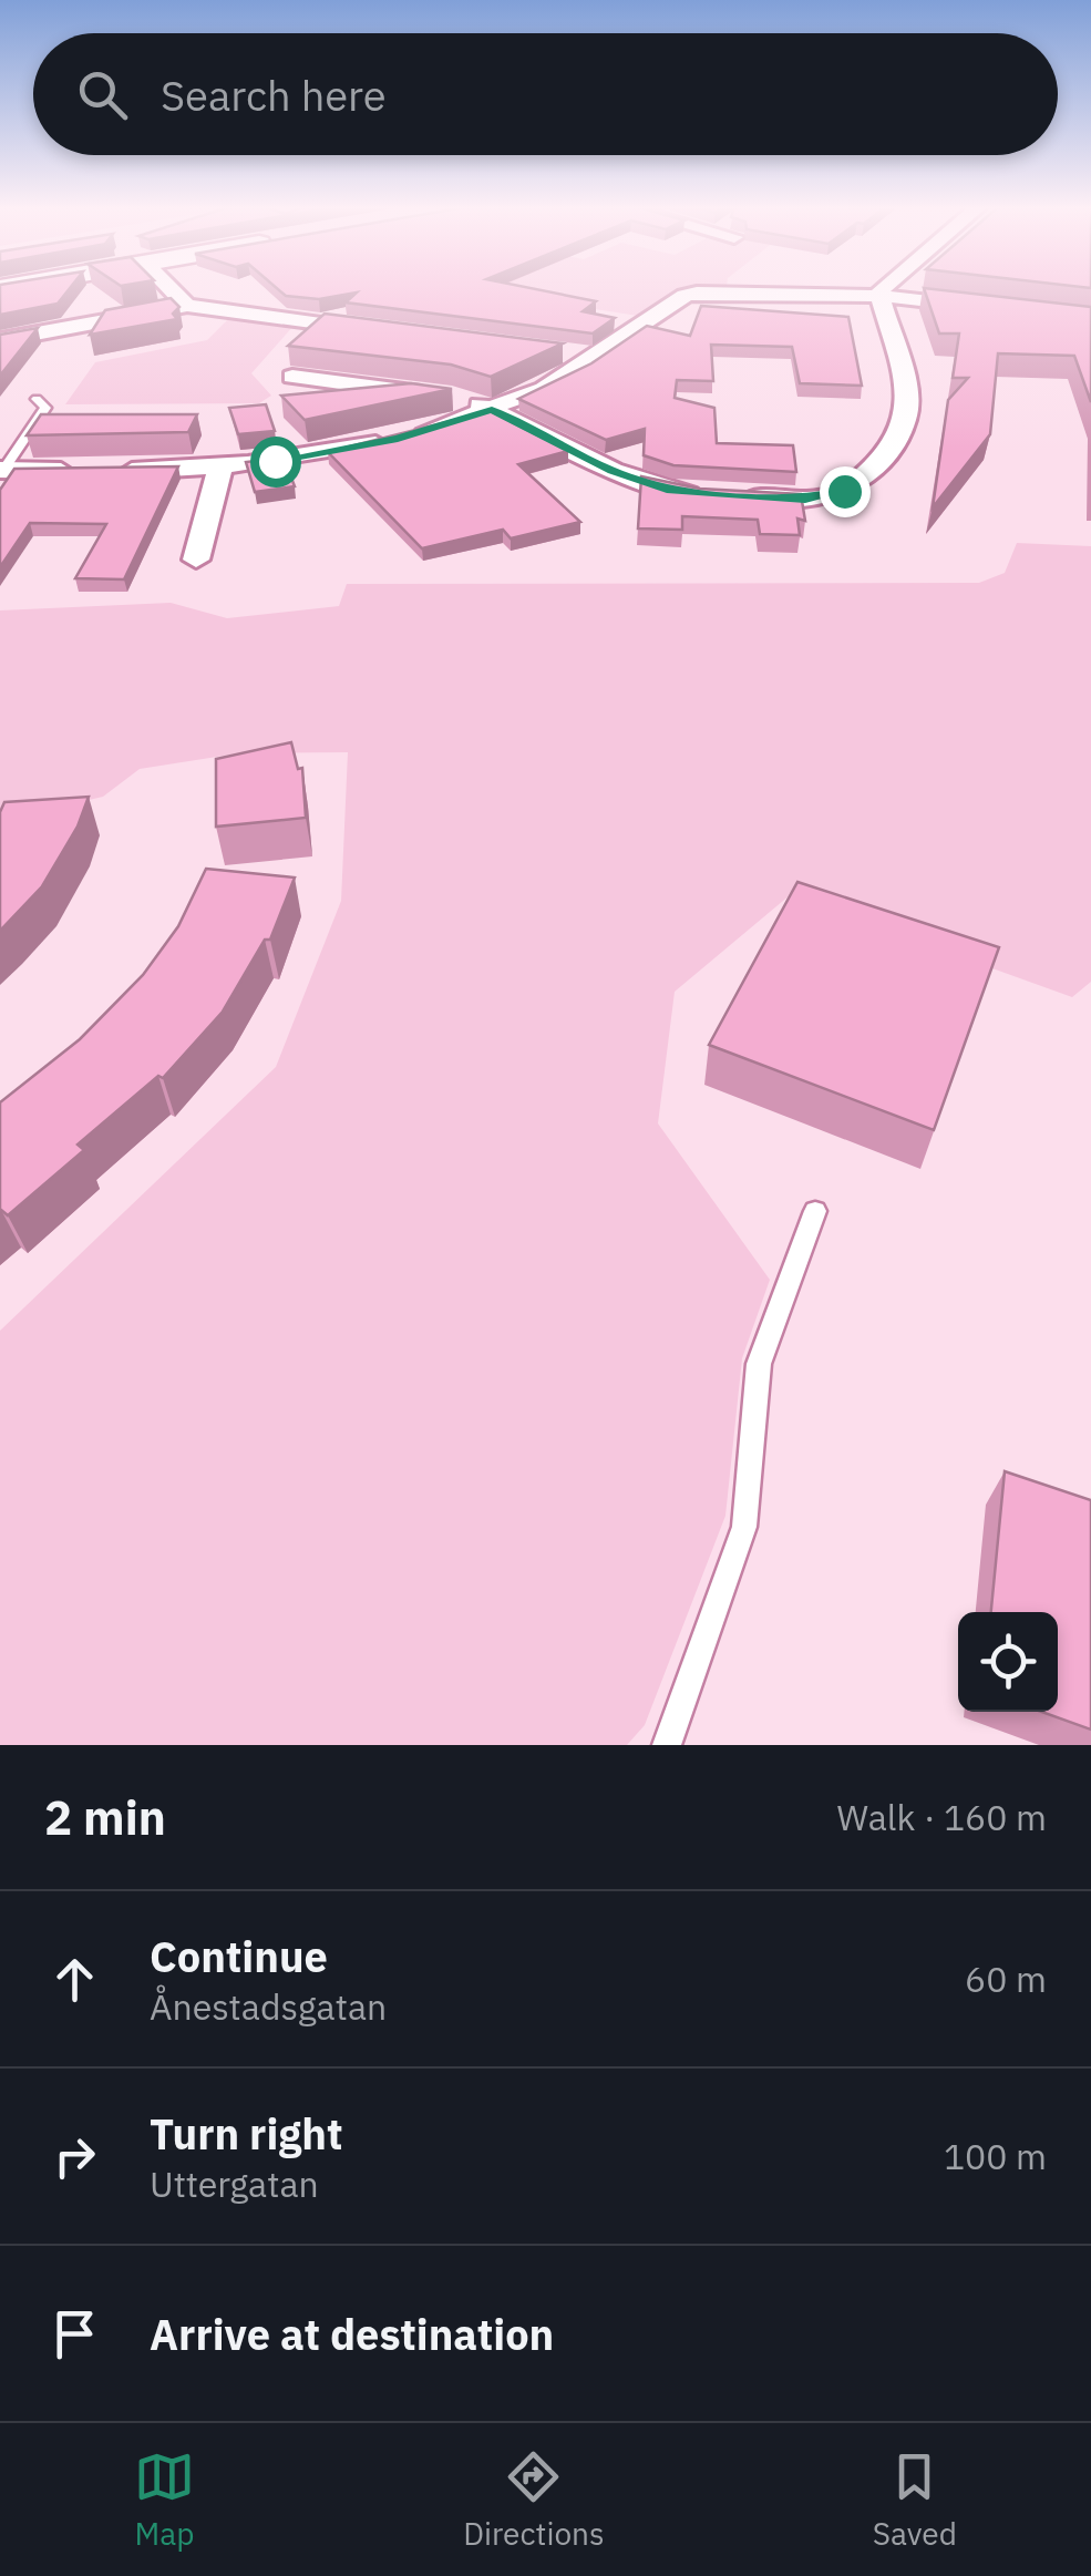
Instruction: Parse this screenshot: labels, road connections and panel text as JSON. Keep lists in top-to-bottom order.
{
  "page": {
    "search": "Search here",
    "heading": ["2 min", "Walk · 160 m"],
    "list": [
      ["Continue", "Ånestadsgatan", "60 m"],
      ["Turn right", "Uttergatan", "100 m"],
      "Arrive at destination"
    ],
    "nav": ["Map", "Directions", "Saved"]
  }
}
